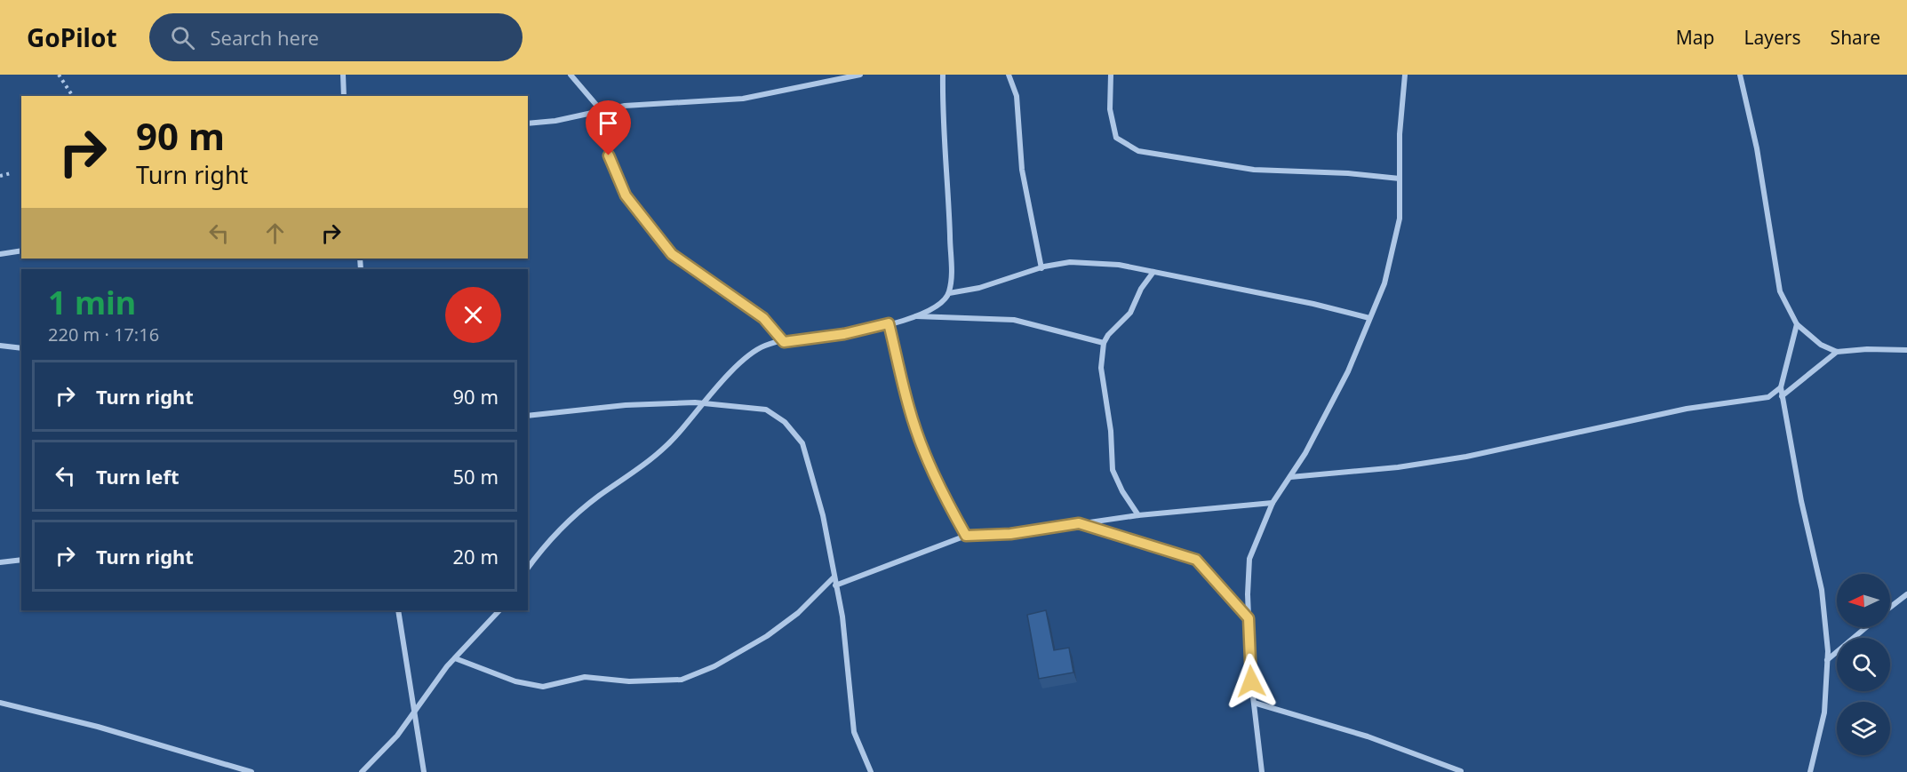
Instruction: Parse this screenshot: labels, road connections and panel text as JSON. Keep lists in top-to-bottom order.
{
  "north": "left",
  "page": {
    "header": "GoPilot",
    "search": "Search here",
    "nav": ["Map", "Layers", "Share"],
    "turn": ["90 m", "Turn right"],
    "heading": ["1 min", "220 m · 17:16"],
    "list": [
      {
        "name": "Turn right",
        "value": "90 m"
      },
      {
        "name": "Turn left",
        "value": "50 m"
      },
      {
        "name": "Turn right",
        "value": "20 m"
      }
    ]
  }
}
